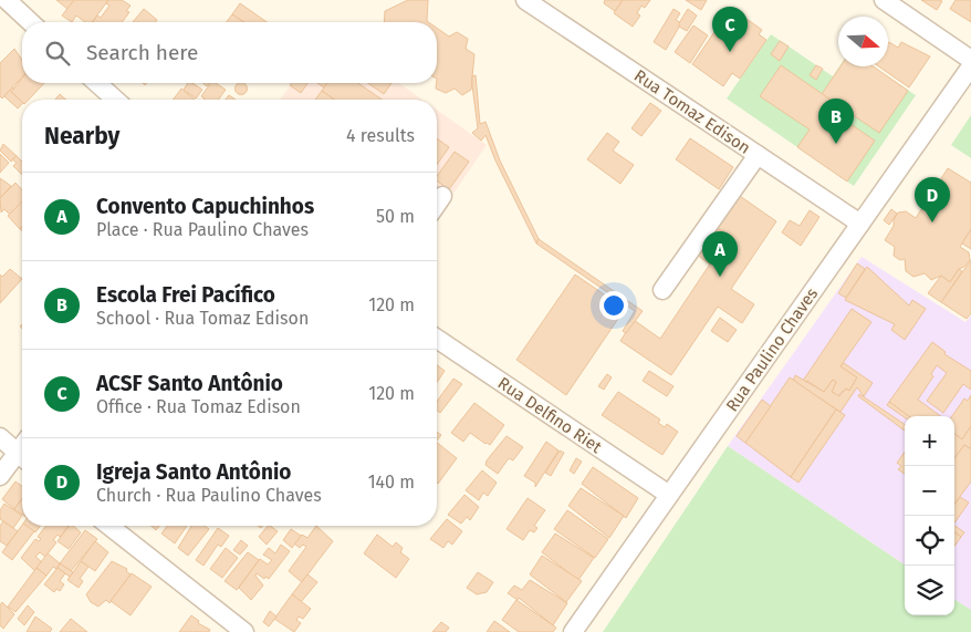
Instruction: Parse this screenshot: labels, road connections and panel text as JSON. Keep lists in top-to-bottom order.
{
  "streets": {
    "street": ["Rua Tomaz Edison", "Rua Paulino Chaves", "Rua Delfino Riet"]
  },
  "crossings": [
    ["Rua Tomaz Edison", "Rua Paulino Chaves"],
    ["Rua Paulino Chaves", "Rua Delfino Riet"]
  ],
  "north": "right",
  "page": {
    "pins": [
      "C",
      "B",
      "D",
      "A"
    ],
    "search": "Search here",
    "heading": ["Nearby", "4 results"],
    "list": [
      {
        "mark": "A",
        "name": "Convento Capuchinhos",
        "note": "Place · Rua Paulino Chaves",
        "value": "50 m"
      },
      {
        "mark": "B",
        "name": "Escola Frei Pacífico",
        "note": "School · Rua Tomaz Edison",
        "value": "120 m"
      },
      {
        "mark": "C",
        "name": "ACSF Santo Antônio",
        "note": "Office · Rua Tomaz Edison",
        "value": "120 m"
      },
      {
        "mark": "D",
        "name": "Igreja Santo Antônio",
        "note": "Church · Rua Paulino Chaves",
        "value": "140 m"
      }
    ],
    "map_buttons": ["+", "−"]
  }
}
